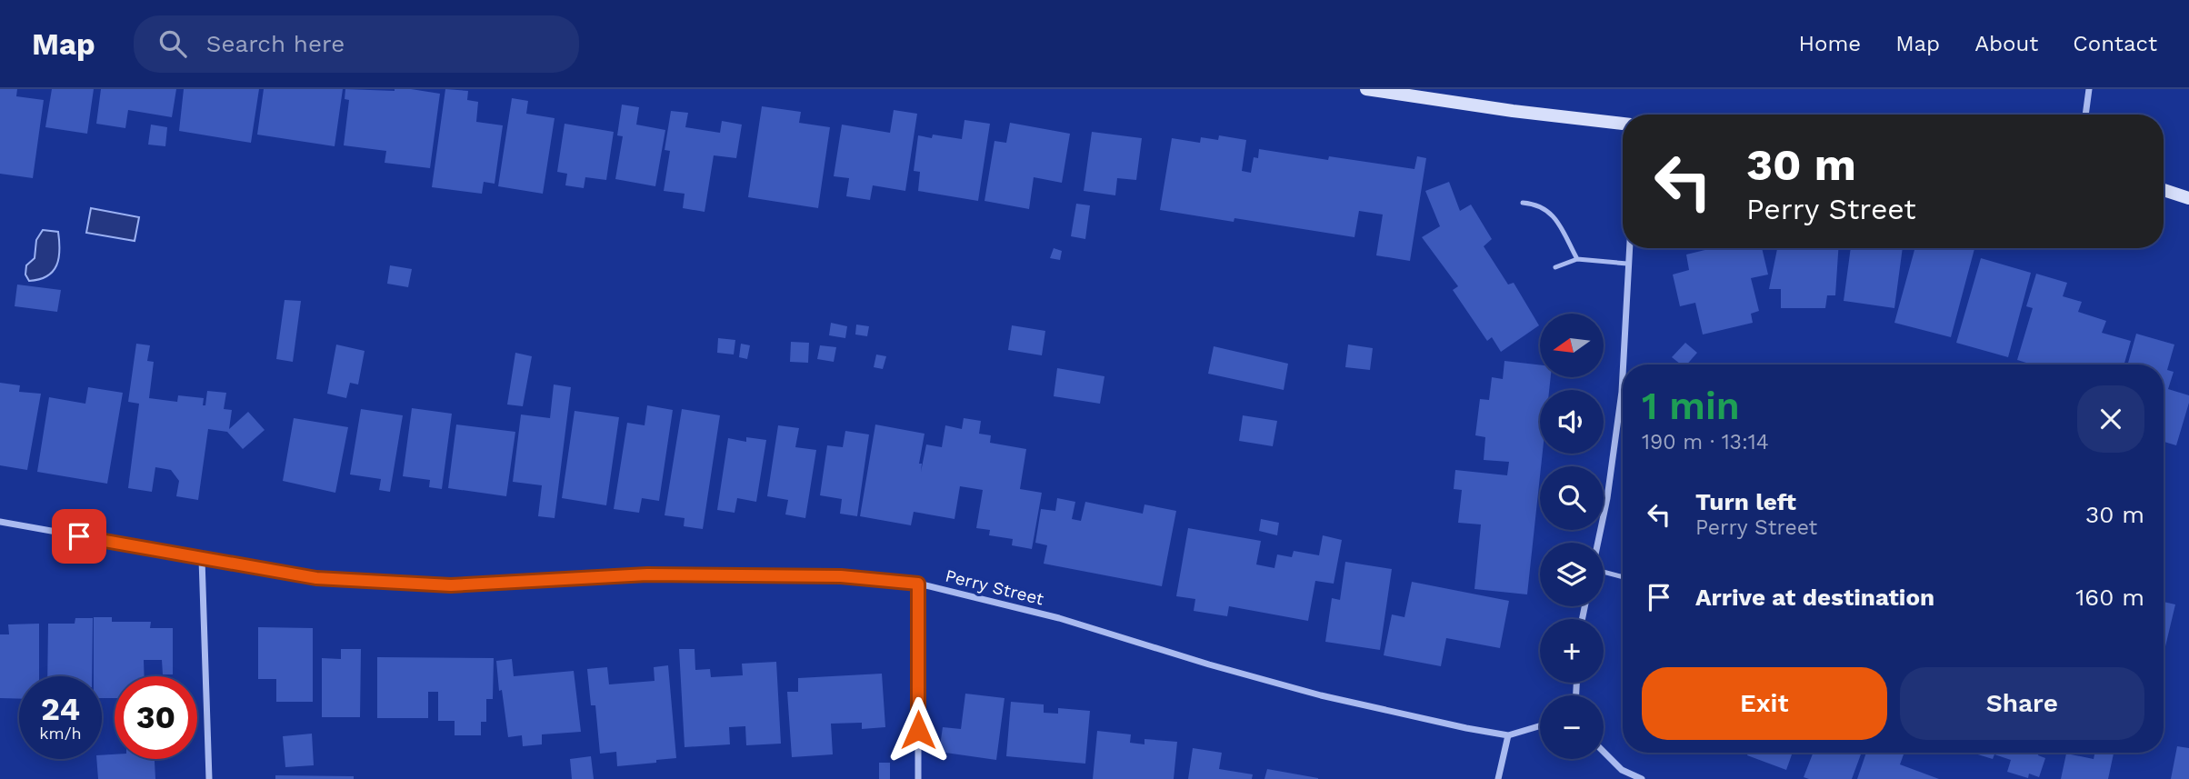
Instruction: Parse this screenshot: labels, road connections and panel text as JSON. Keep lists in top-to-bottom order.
{
  "streets": {
    "street": ["Perry Street"]
  },
  "north": "left",
  "page": {
    "header": "Map",
    "search": "Search here",
    "nav": [
      "Home",
      "Map",
      "About",
      "Contact"
    ],
    "turn": ["30 m", "Perry Street"],
    "map_buttons": ["+", "−"],
    "heading": ["1 min", "190 m · 13:14"],
    "list": [
      {
        "name": "Turn left",
        "note": "Perry Street",
        "value": "30 m"
      },
      {
        "name": "Arrive at destination",
        "value": "160 m"
      }
    ],
    "buttons": ["Exit", "Share"],
    "speed": "24 km/h",
    "limit": "30"
  }
}
